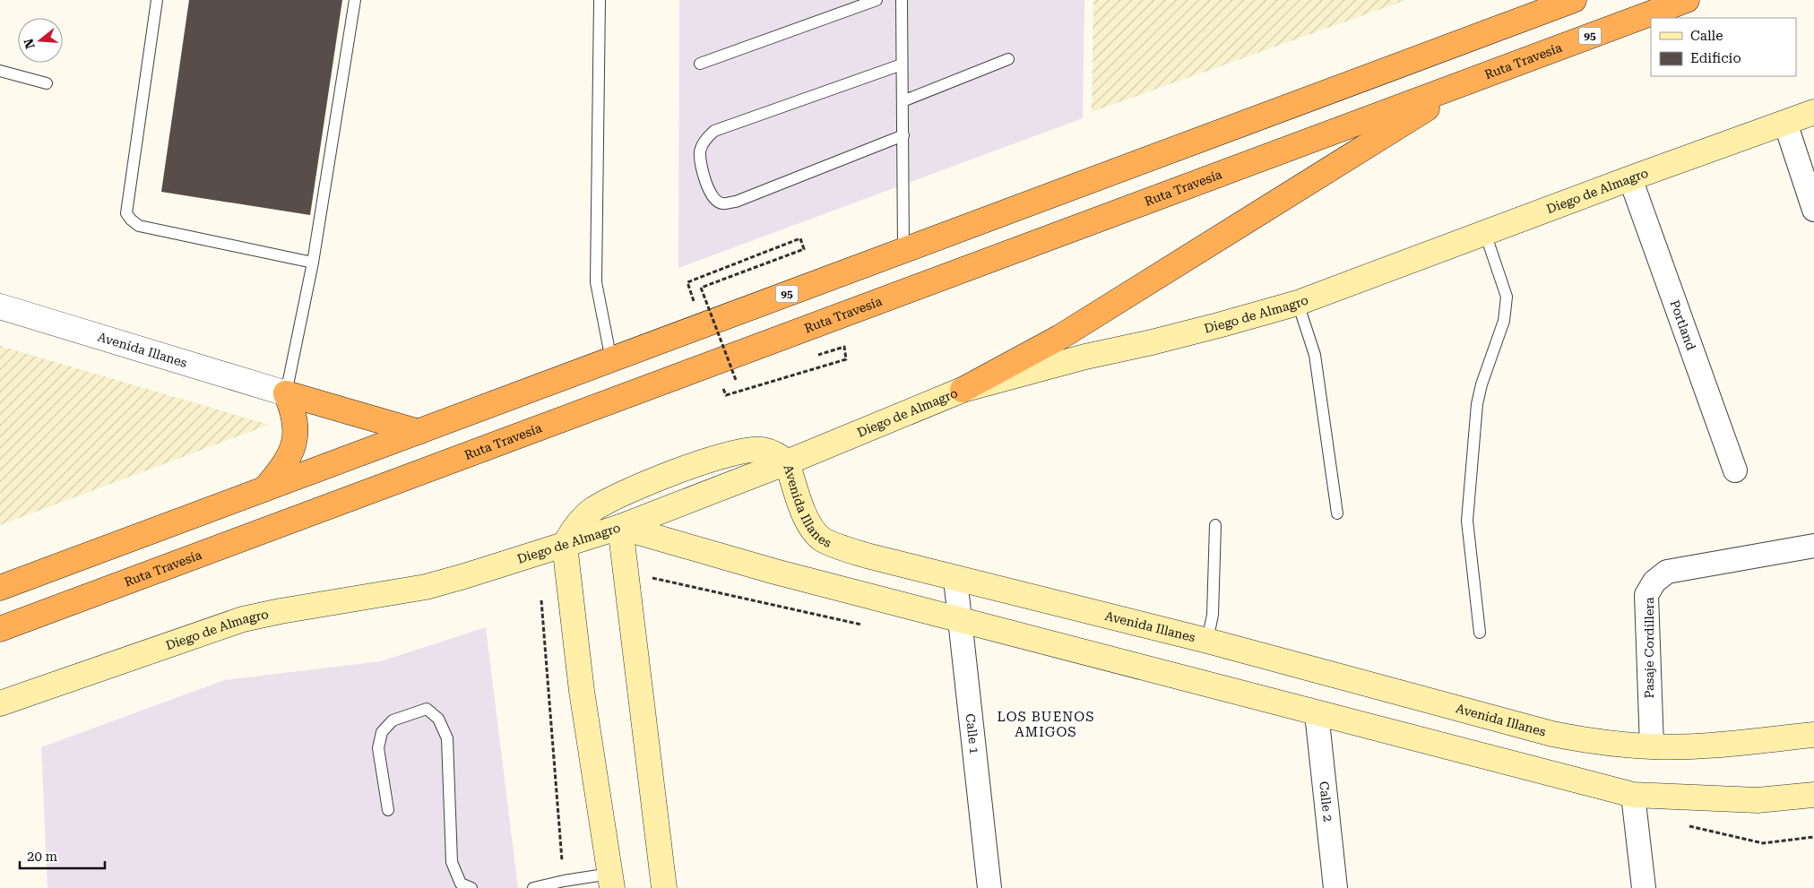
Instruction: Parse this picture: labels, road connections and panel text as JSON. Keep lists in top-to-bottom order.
{
  "streets": {
    "highway": ["95", "Ruta Travesía"],
    "main road": ["Diego de Almagro", "Avenida Illanes"],
    "street": [
      "Portland",
      "Pasaje Cordillera",
      "Calle 1",
      "Calle 2"
    ]
  },
  "crossings": [
    ["Diego de Almagro", "Portland"],
    ["Diego de Almagro", "Avenida Illanes"],
    ["Avenida Illanes", "Pasaje Cordillera"],
    ["Avenida Illanes", "Calle 1"]
  ],
  "districts": ["LOS BUENOS AMIGOS"],
  "legend": ["Calle", "Edificio"],
  "scale_bar": "20 m",
  "north": "left"
}
